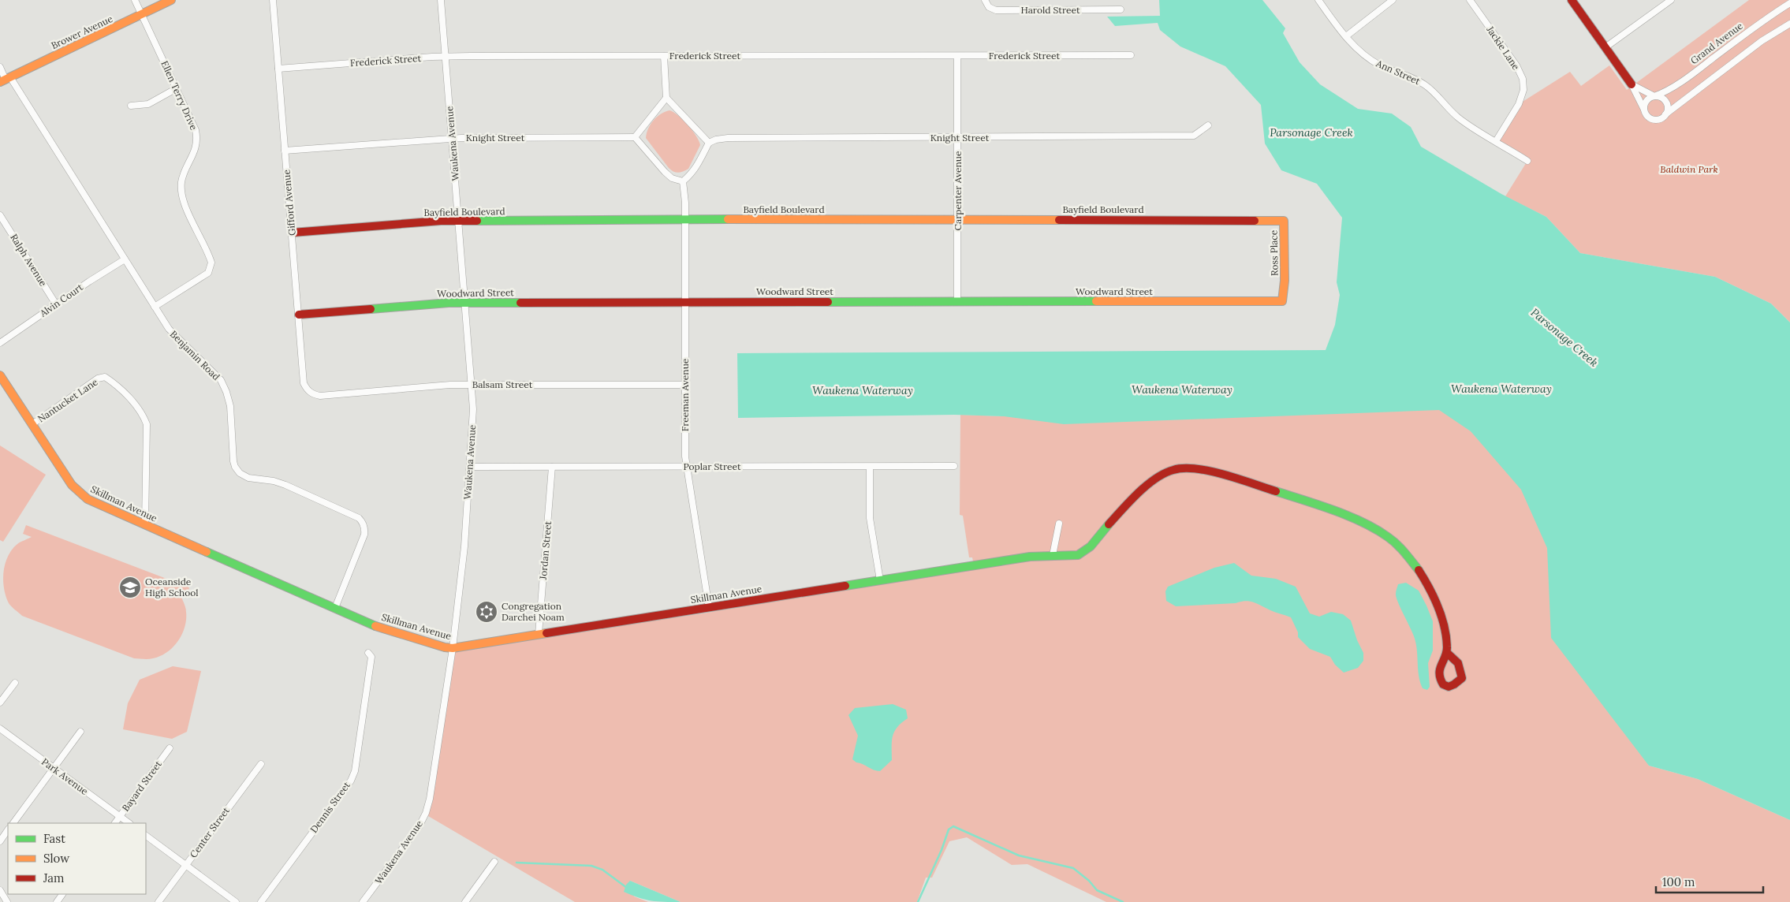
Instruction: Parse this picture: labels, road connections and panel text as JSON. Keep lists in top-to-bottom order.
{
  "streets": {
    "street": [
      "Harold Street",
      "Brower Avenue",
      "Grand Avenue",
      "Jackie Lane",
      "Frederick Street",
      "Ann Street",
      "Ellen Terry Drive",
      "Knight Street",
      "Waukena Avenue",
      "Carpenter Avenue",
      "Gifford Avenue",
      "Bayfield Boulevard",
      "Ross Place",
      "Ralph Avenue",
      "Woodward Street",
      "Alvin Court",
      "Benjamin Road",
      "Balsam Street",
      "Freeman Avenue",
      "Nantucket Lane",
      "Poplar Street",
      "Skillman Avenue",
      "Jordan Street",
      "Park Avenue",
      "Bayard Street",
      "Dennis Street",
      "Center Street"
    ]
  },
  "crossings": [
    ["Brower Avenue", "Ellen Terry Drive"],
    ["Brower Avenue", "Benjamin Road"],
    ["Jackie Lane", "Ann Street"],
    ["Frederick Street", "Waukena Avenue"],
    ["Frederick Street", "Carpenter Avenue"],
    ["Frederick Street", "Gifford Avenue"],
    ["Ellen Terry Drive", "Benjamin Road"],
    ["Knight Street", "Waukena Avenue"],
    ["Knight Street", "Carpenter Avenue"],
    ["Knight Street", "Gifford Avenue"],
    ["Waukena Avenue", "Bayfield Boulevard"],
    ["Waukena Avenue", "Woodward Street"],
    ["Waukena Avenue", "Balsam Street"],
    ["Waukena Avenue", "Poplar Street"],
    ["Waukena Avenue", "Skillman Avenue"],
    ["Carpenter Avenue", "Bayfield Boulevard"],
    ["Carpenter Avenue", "Woodward Street"],
    ["Gifford Avenue", "Bayfield Boulevard"],
    ["Gifford Avenue", "Woodward Street"],
    ["Gifford Avenue", "Balsam Street"],
    ["Bayfield Boulevard", "Ross Place"],
    ["Bayfield Boulevard", "Freeman Avenue"],
    ["Ross Place", "Woodward Street"],
    ["Ralph Avenue", "Alvin Court"],
    ["Woodward Street", "Freeman Avenue"],
    ["Alvin Court", "Benjamin Road"],
    ["Benjamin Road", "Skillman Avenue"],
    ["Balsam Street", "Freeman Avenue"],
    ["Freeman Avenue", "Poplar Street"],
    ["Freeman Avenue", "Skillman Avenue"],
    ["Nantucket Lane", "Skillman Avenue"],
    ["Poplar Street", "Jordan Street"],
    ["Skillman Avenue", "Jordan Street"],
    ["Park Avenue", "Bayard Street"]
  ],
  "water": ["Parsonage Creek", "Waukena Waterway"],
  "parks": ["Baldwin Park"],
  "places": {
    "school or university": ["Oceanside High School"],
    "synagogue": ["Congregation Darchei Noam"]
  },
  "legend": ["Fast", "Slow", "Jam"],
  "scale_bar": "100 m"
}
